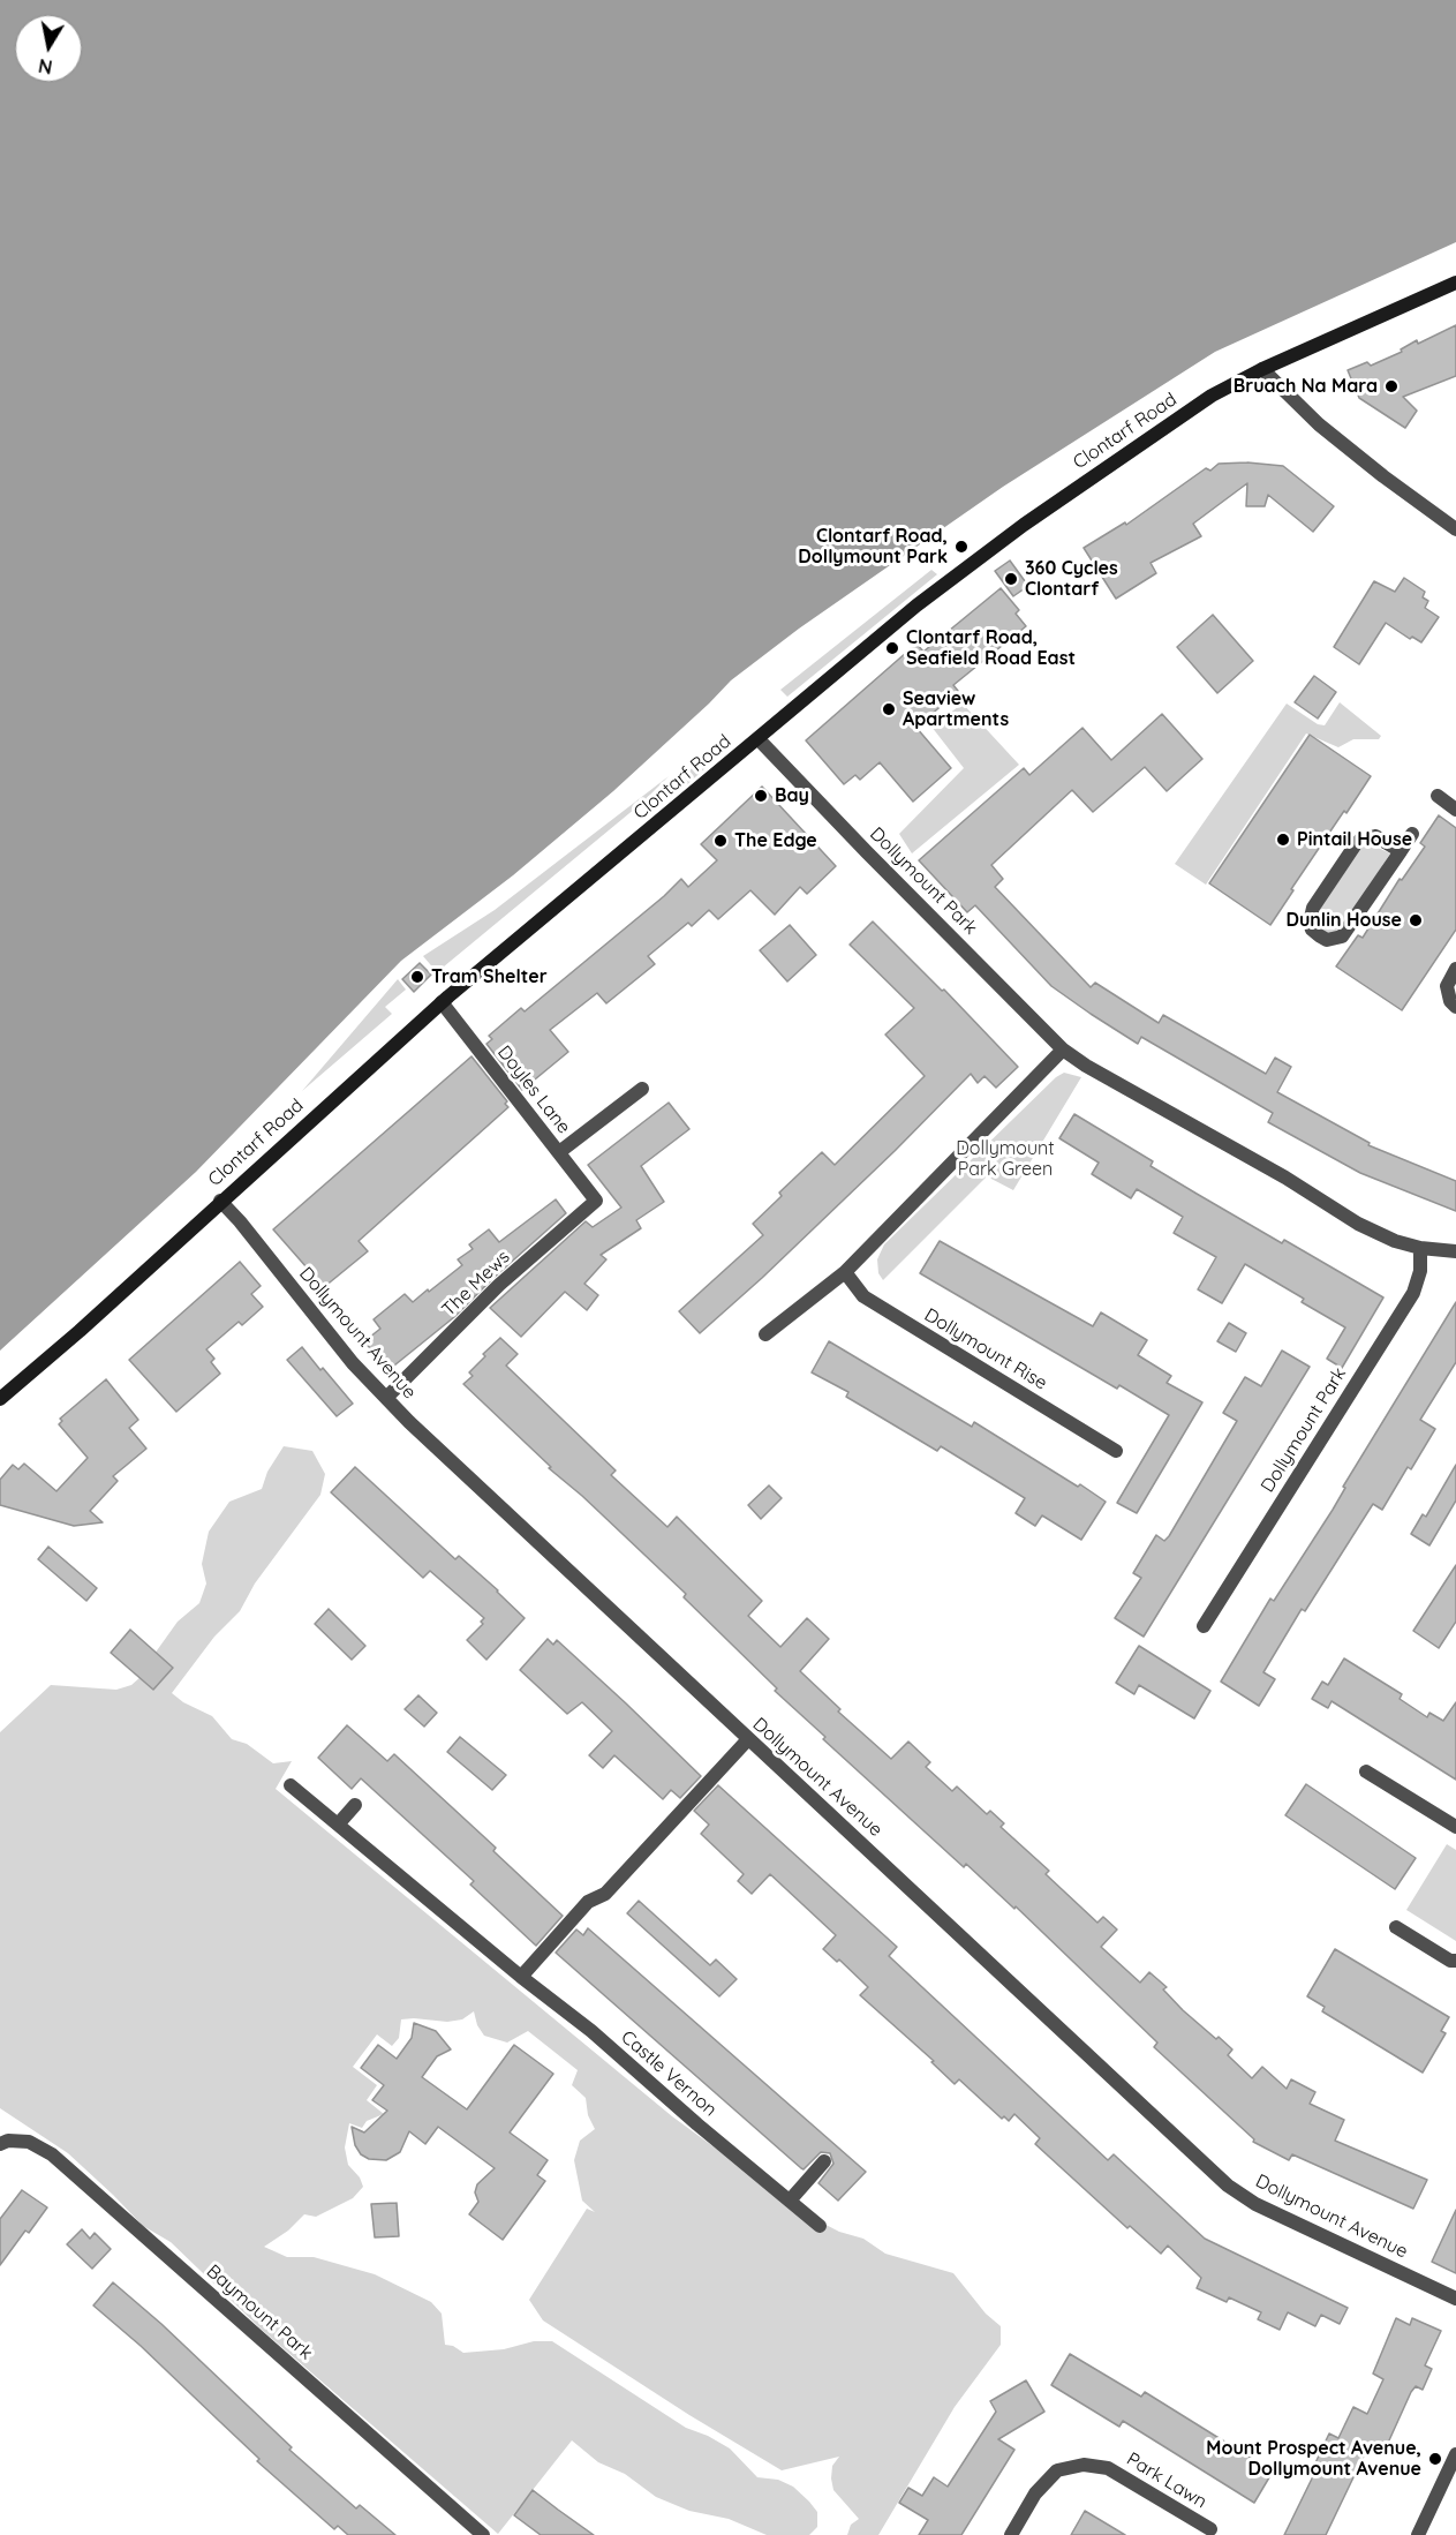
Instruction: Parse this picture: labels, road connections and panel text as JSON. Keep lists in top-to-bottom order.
{
  "streets": {
    "main road": ["Clontarf Road"],
    "street": [
      "Dollymount Park",
      "Doyles Lane",
      "The Mews",
      "Dollymount Avenue",
      "Dollymount Rise",
      "Castle Vernon",
      "Baymount Park",
      "Park Lawn"
    ]
  },
  "crossings": [
    ["Clontarf Road", "Dollymount Park"],
    ["Clontarf Road", "Doyles Lane"],
    ["Clontarf Road", "Dollymount Avenue"],
    ["Doyles Lane", "The Mews"],
    ["The Mews", "Dollymount Avenue"]
  ],
  "parks": ["Dollymount Park Green"],
  "places": [
    "Bruach Na Mara",
    "Clontarf Road, Dollymount Park",
    "360 Cycles Clontarf",
    "Clontarf Road, Seafield Road East",
    "Seaview Apartments",
    "Bay",
    "Pintail House",
    "The Edge",
    "Dunlin House",
    "Tram Shelter",
    "Mount Prospect Avenue, Dollymount Avenue"
  ],
  "north": "bottom"
}
